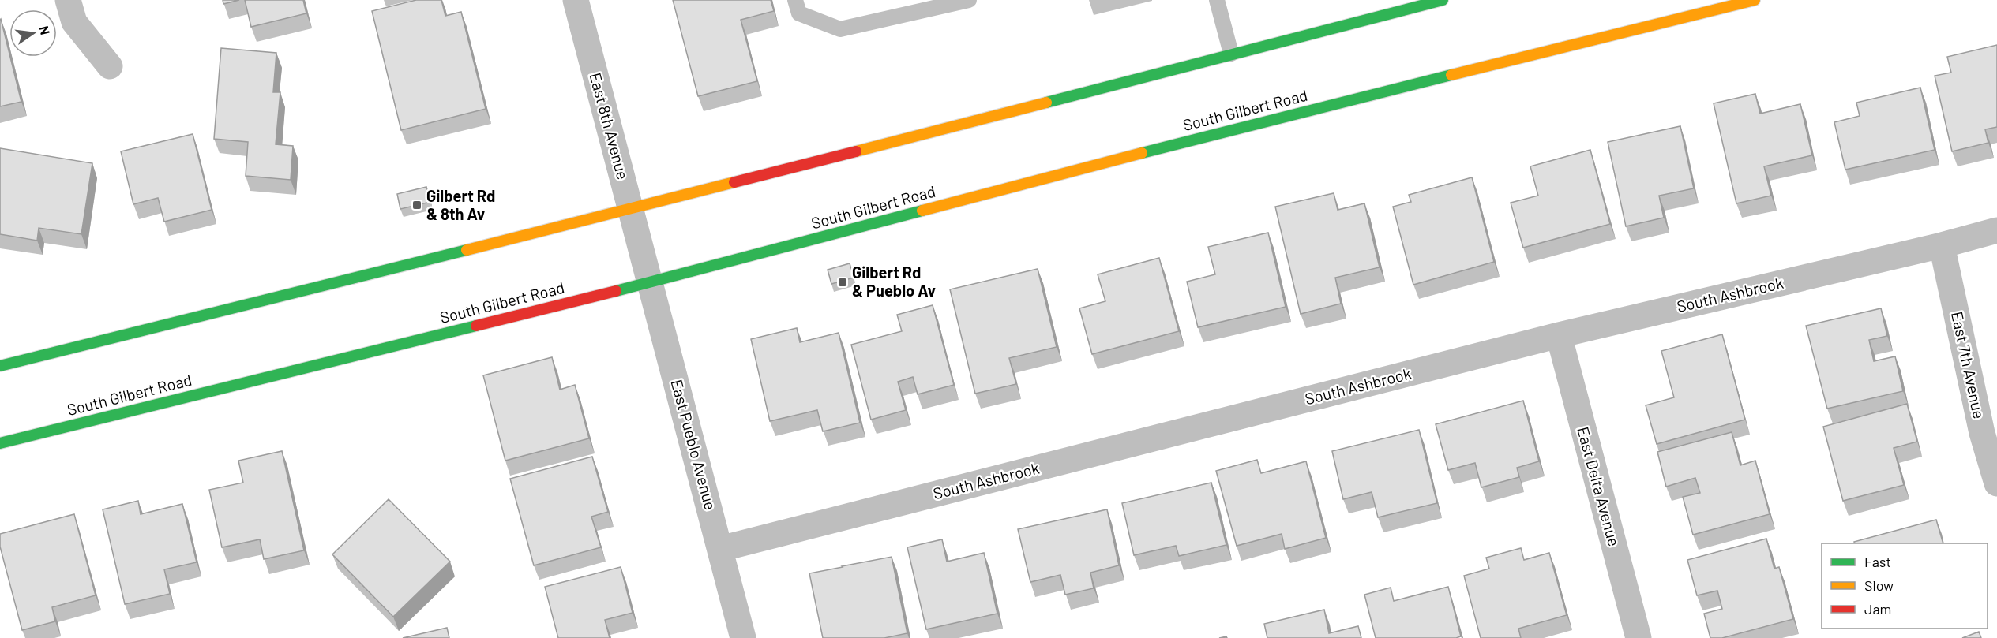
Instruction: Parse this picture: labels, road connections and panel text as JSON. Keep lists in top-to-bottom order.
{
  "streets": {
    "main road": ["South Gilbert Road"],
    "street": [
      "East 8th Avenue",
      "South Ashbrook",
      "East 7th Avenue",
      "East Pueblo Avenue",
      "East Delta Avenue"
    ]
  },
  "crossings": [
    ["South Gilbert Road", "East Pueblo Avenue"],
    ["East 8th Avenue", "East Pueblo Avenue"],
    ["South Ashbrook", "East 7th Avenue"],
    ["South Ashbrook", "East Pueblo Avenue"],
    ["South Ashbrook", "East Delta Avenue"]
  ],
  "places": {
    "transit": ["Gilbert Rd & 8th Av", "Gilbert Rd & Pueblo Av"]
  },
  "legend": ["Fast", "Slow", "Jam"],
  "north": "right"
}
